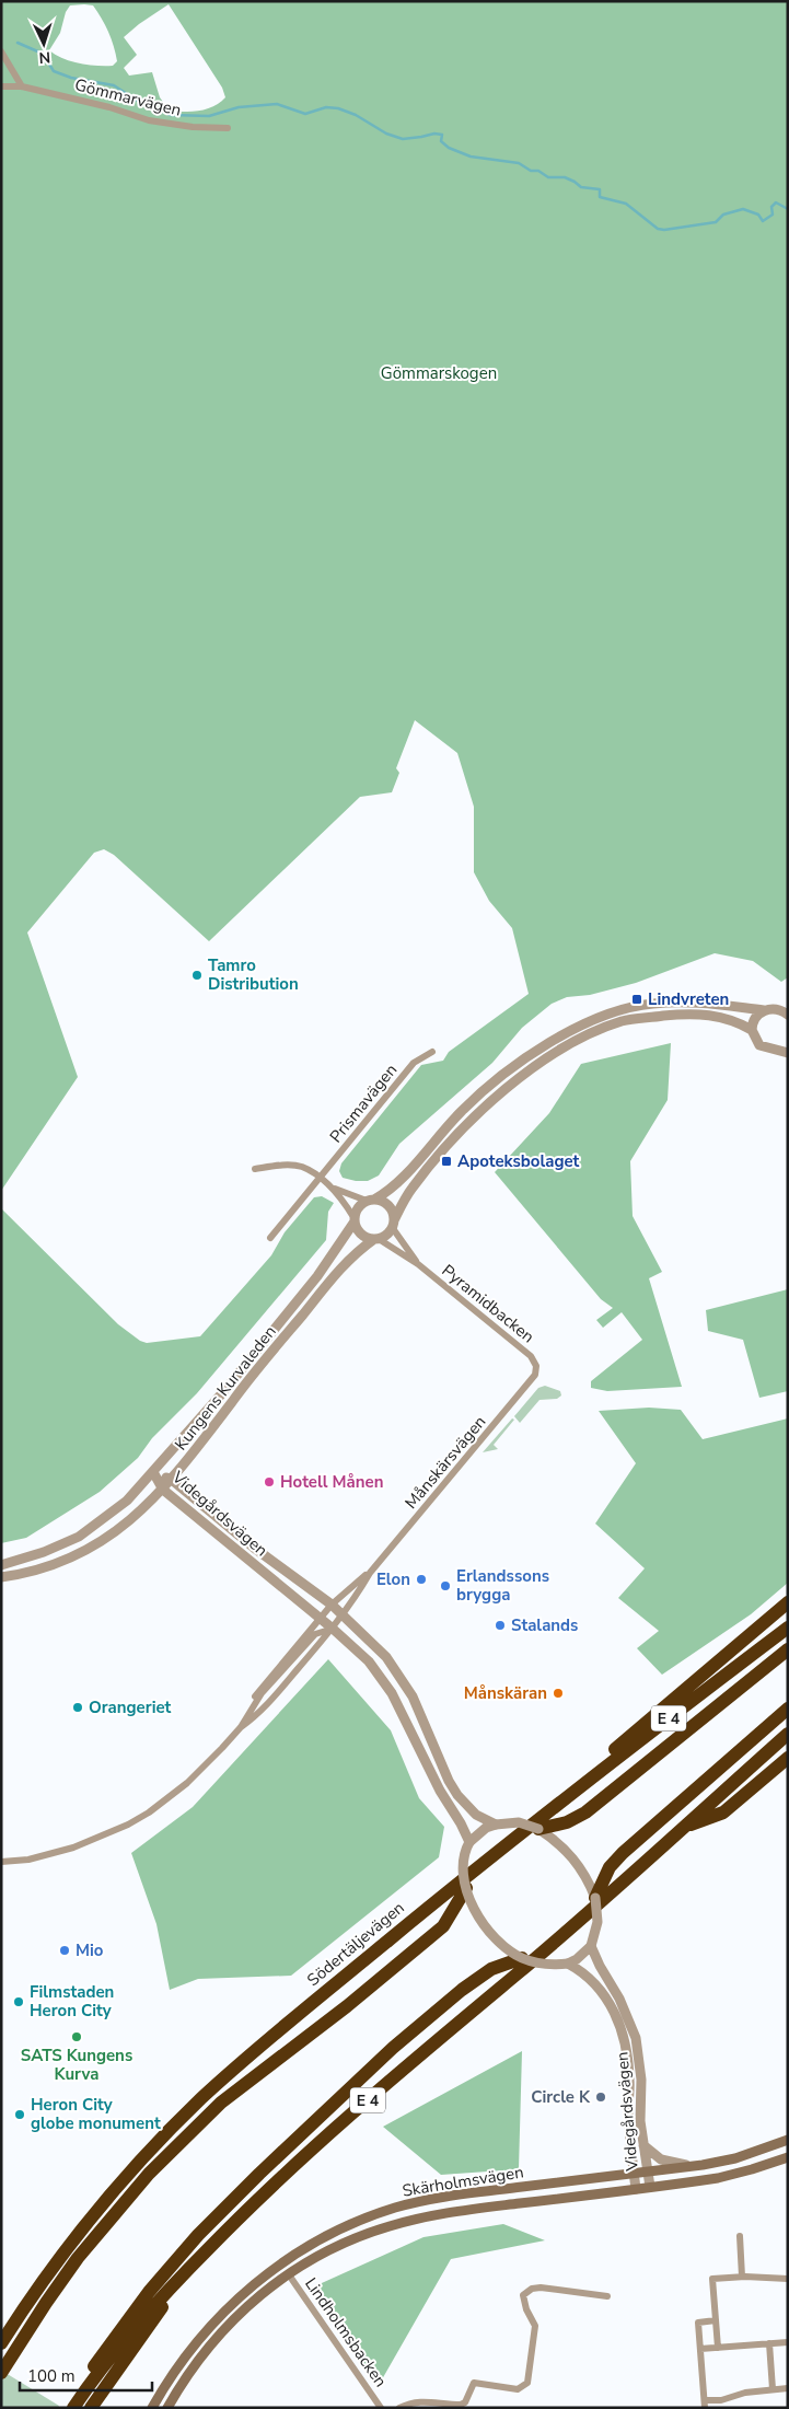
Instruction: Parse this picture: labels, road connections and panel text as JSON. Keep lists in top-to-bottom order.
{
  "streets": {
    "highway": ["E 4", "Södertäljevägen"],
    "main road": ["Skärholmsvägen"],
    "street": [
      "Gömmarvägen",
      "Prismavägen",
      "Pyramidbacken",
      "Kungens Kurvaleden",
      "Månskärsvägen",
      "Videgårdsvägen",
      "Lindholmsbacken"
    ]
  },
  "crossings": [
    ["Pyramidbacken", "Kungens Kurvaleden"],
    ["Pyramidbacken", "Månskärsvägen"],
    ["Kungens Kurvaleden", "Videgårdsvägen"],
    ["Månskärsvägen", "Videgårdsvägen"],
    ["Videgårdsvägen", "Skärholmsvägen"],
    ["Skärholmsvägen", "Lindholmsbacken"]
  ],
  "parks": ["Gömmarskogen"],
  "places": {
    "other": [
      "Tamro Distribution",
      "Hotell Månen",
      "Elon",
      "Erlandssons brygga",
      "Stalands",
      "Månskäran",
      "Orangeriet",
      "Mio",
      "Filmstaden Heron City",
      "SATS Kungens Kurva",
      "Circle K",
      "Heron City globe monument"
    ],
    "transit": ["Lindvreten", "Apoteksbolaget"]
  },
  "scale_bar": "100 m",
  "north": "bottom"
}
